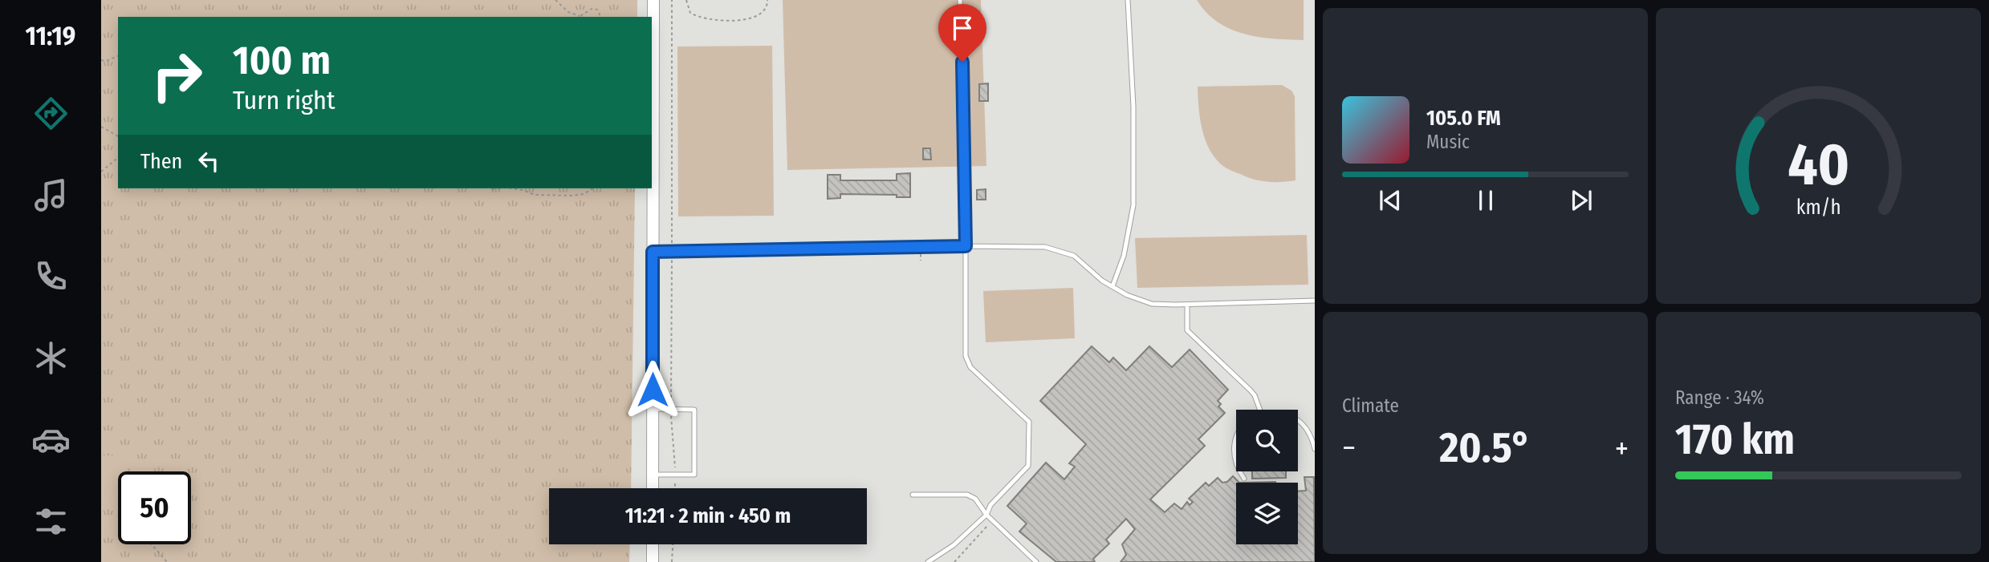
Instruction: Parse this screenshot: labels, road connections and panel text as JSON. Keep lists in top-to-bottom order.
{
  "page": {
    "tabs": "11:19",
    "turn": ["100 m", "Turn right"],
    "song": ["105.0 FM", "Music"],
    "then": "Then",
    "tile": [
      "Climate",
      ["Range · 34%", "170 km"]
    ],
    "heat": ["−", "20.5°", "+"],
    "limit": "50",
    "trip": "11:21 · 2 min · 450 m",
    "gauge": ["40", "km/h"]
  }
}
